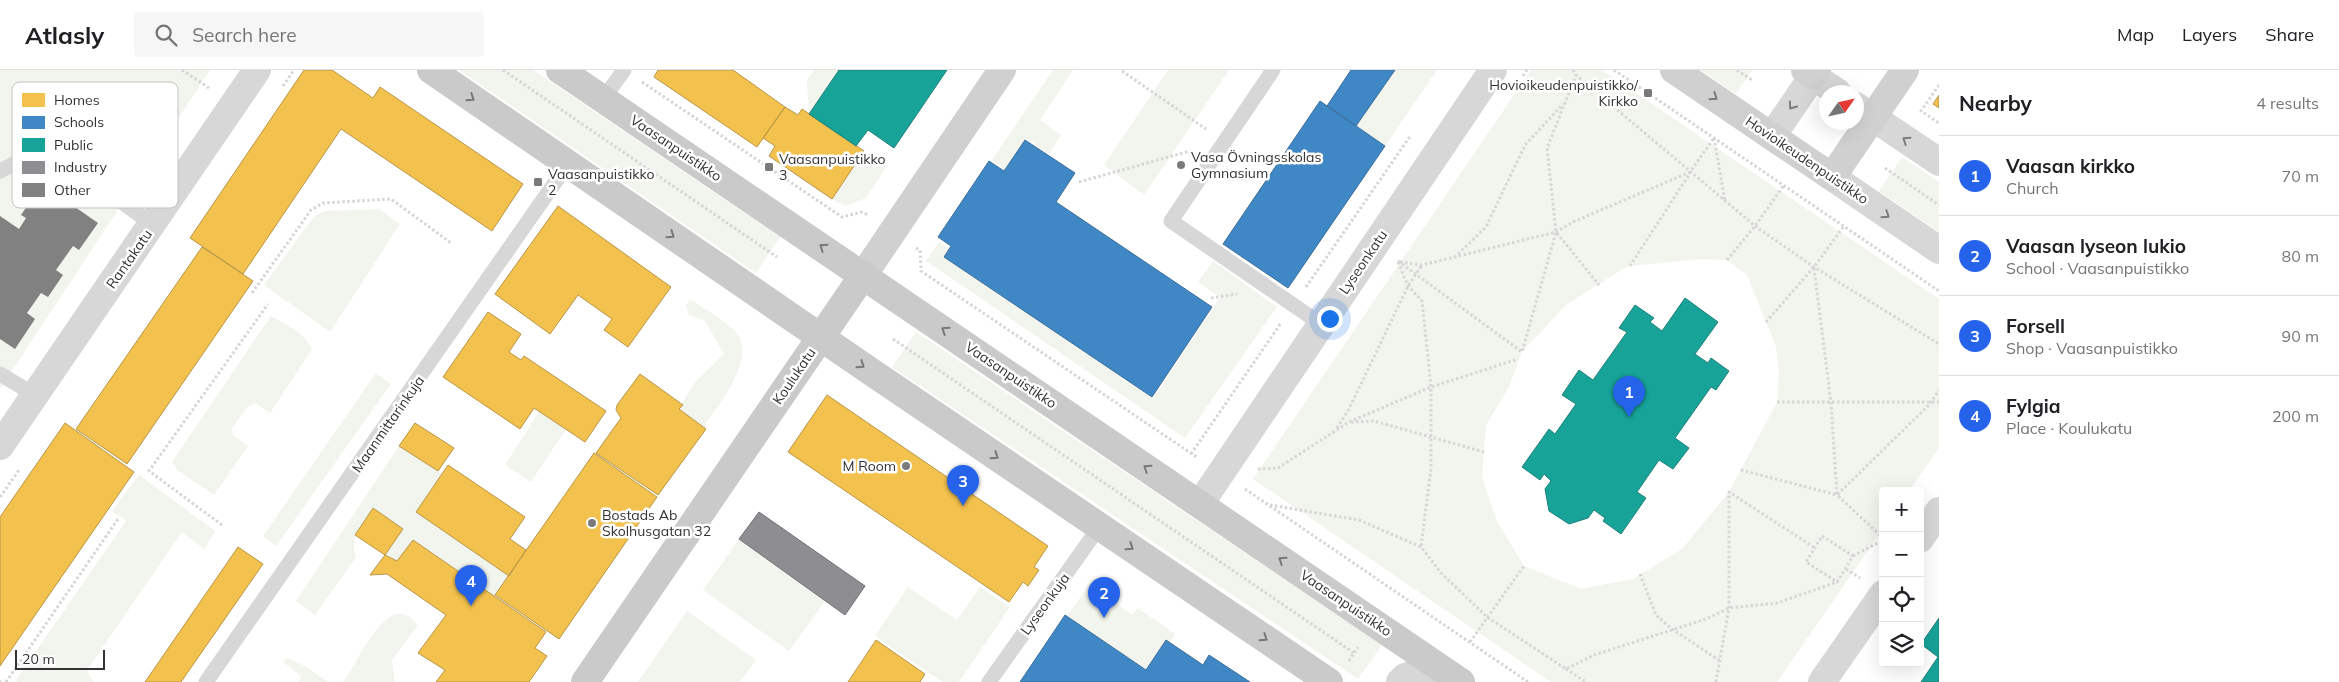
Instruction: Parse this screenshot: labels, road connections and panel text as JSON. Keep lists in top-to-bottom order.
{
  "streets": {
    "main road": ["Vaasanpuistikko", "Hovioikeudenpuistikko", "Koulukatu"],
    "street": ["Rantakatu", "Lyseonkatu"],
    "lane": ["Maanmittarinkuja", "Lyseonkuja"]
  },
  "crossings": [
    ["Vaasanpuistikko", "Lyseonkatu"],
    ["Vaasanpuistikko", "Koulukatu"]
  ],
  "one_way": ["Hovioikeudenpuistikko"],
  "places": {
    "transit": ["Hovioikeudenpuistikko/ Kirkko", "Vaasanpuistikko 3", "Vaasanpuistikko 2"],
    "other": ["Vasa Övningsskolas Gymnasium", "M Room", "Bostads Ab Skolhusgatan 32"]
  },
  "legend": [
    "Homes",
    "Schools",
    "Public",
    "Industry",
    "Other"
  ],
  "scale_bar": "20 m",
  "north": "top right",
  "page": {
    "header": "Atlasly",
    "search": "Search here",
    "nav": ["Map", "Layers", "Share"],
    "heading": ["Nearby", "4 results"],
    "list": [
      {
        "mark": "1",
        "name": "Vaasan kirkko",
        "note": "Church",
        "value": "70 m"
      },
      {
        "mark": "2",
        "name": "Vaasan lyseon lukio",
        "note": "School · Vaasanpuistikko",
        "value": "80 m"
      },
      {
        "mark": "3",
        "name": "Forsell",
        "note": "Shop · Vaasanpuistikko",
        "value": "90 m"
      },
      {
        "mark": "4",
        "name": "Fylgia",
        "note": "Place · Koulukatu",
        "value": "200 m"
      }
    ],
    "pins": [
      "1",
      "3",
      "4",
      "2"
    ],
    "map_buttons": ["+", "−"],
    "scale": "20 m"
  }
}
